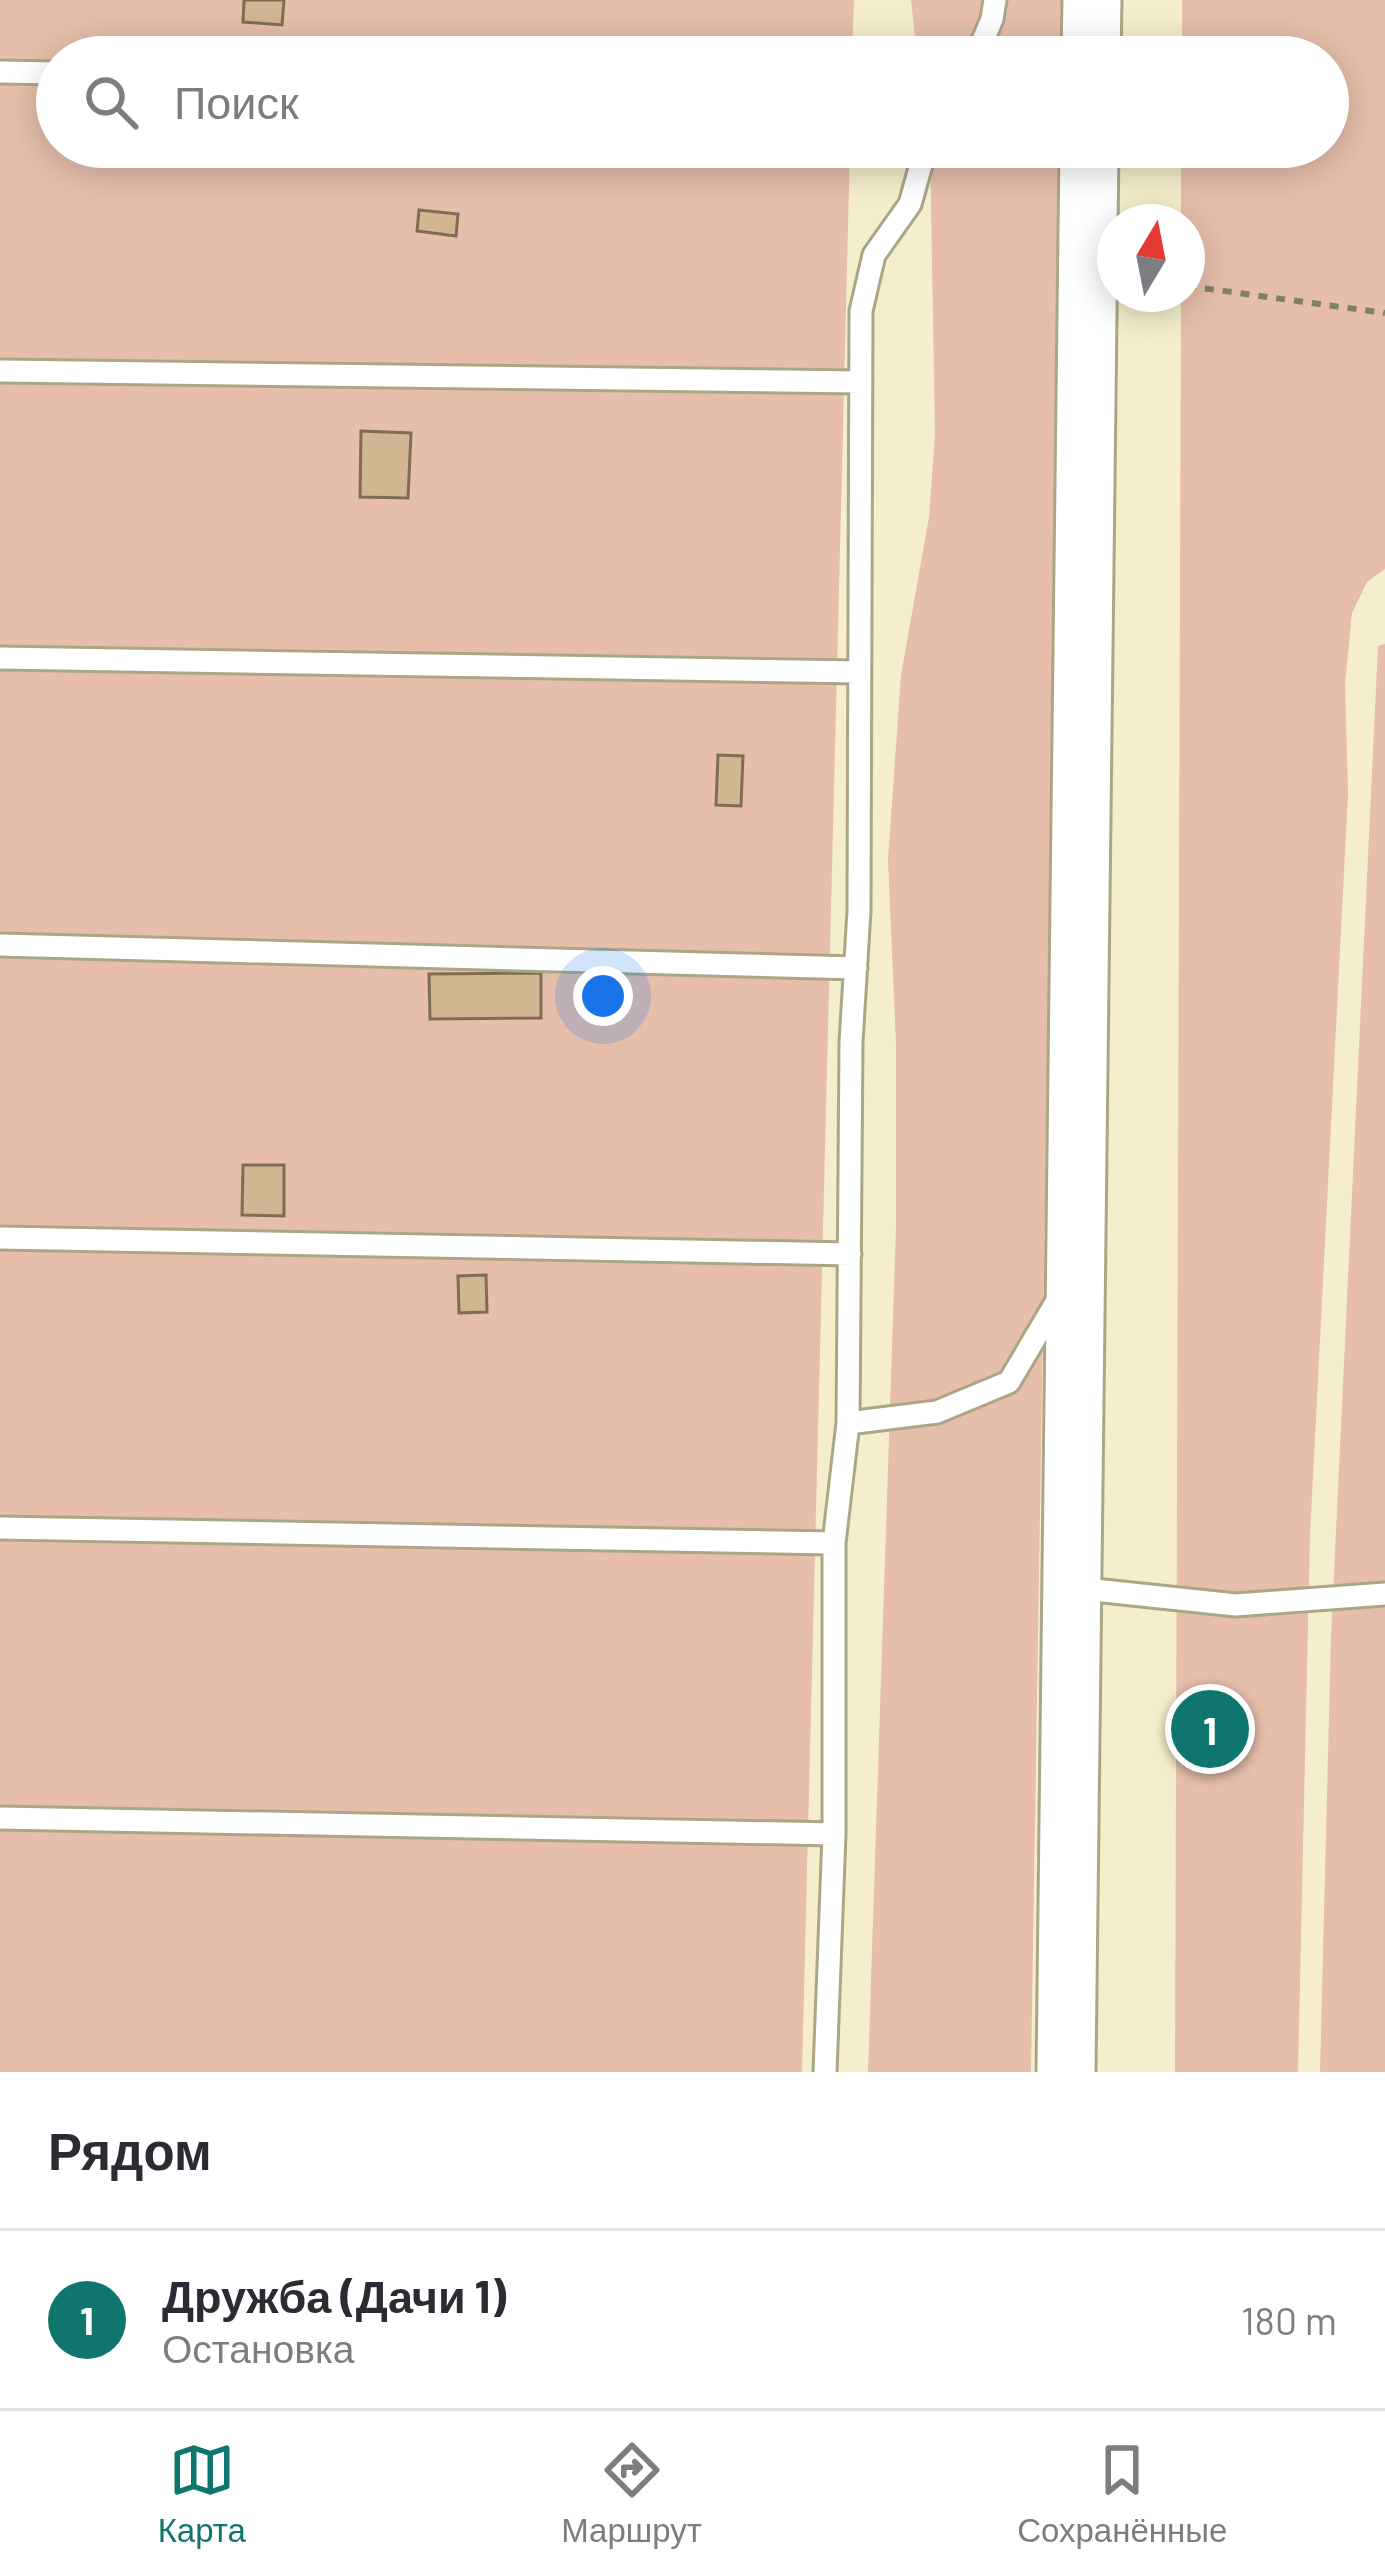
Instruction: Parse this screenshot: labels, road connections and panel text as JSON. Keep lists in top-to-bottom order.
{
  "north": "top",
  "page": {
    "search": "Поиск",
    "pins": "1",
    "heading": "Рядом",
    "list": [
      {
        "mark": "1",
        "name": "Дружба (Дачи 1)",
        "note": "Остановка",
        "value": "180 m"
      }
    ],
    "nav": ["Карта", "Маршрут", "Сохранённые"]
  }
}
